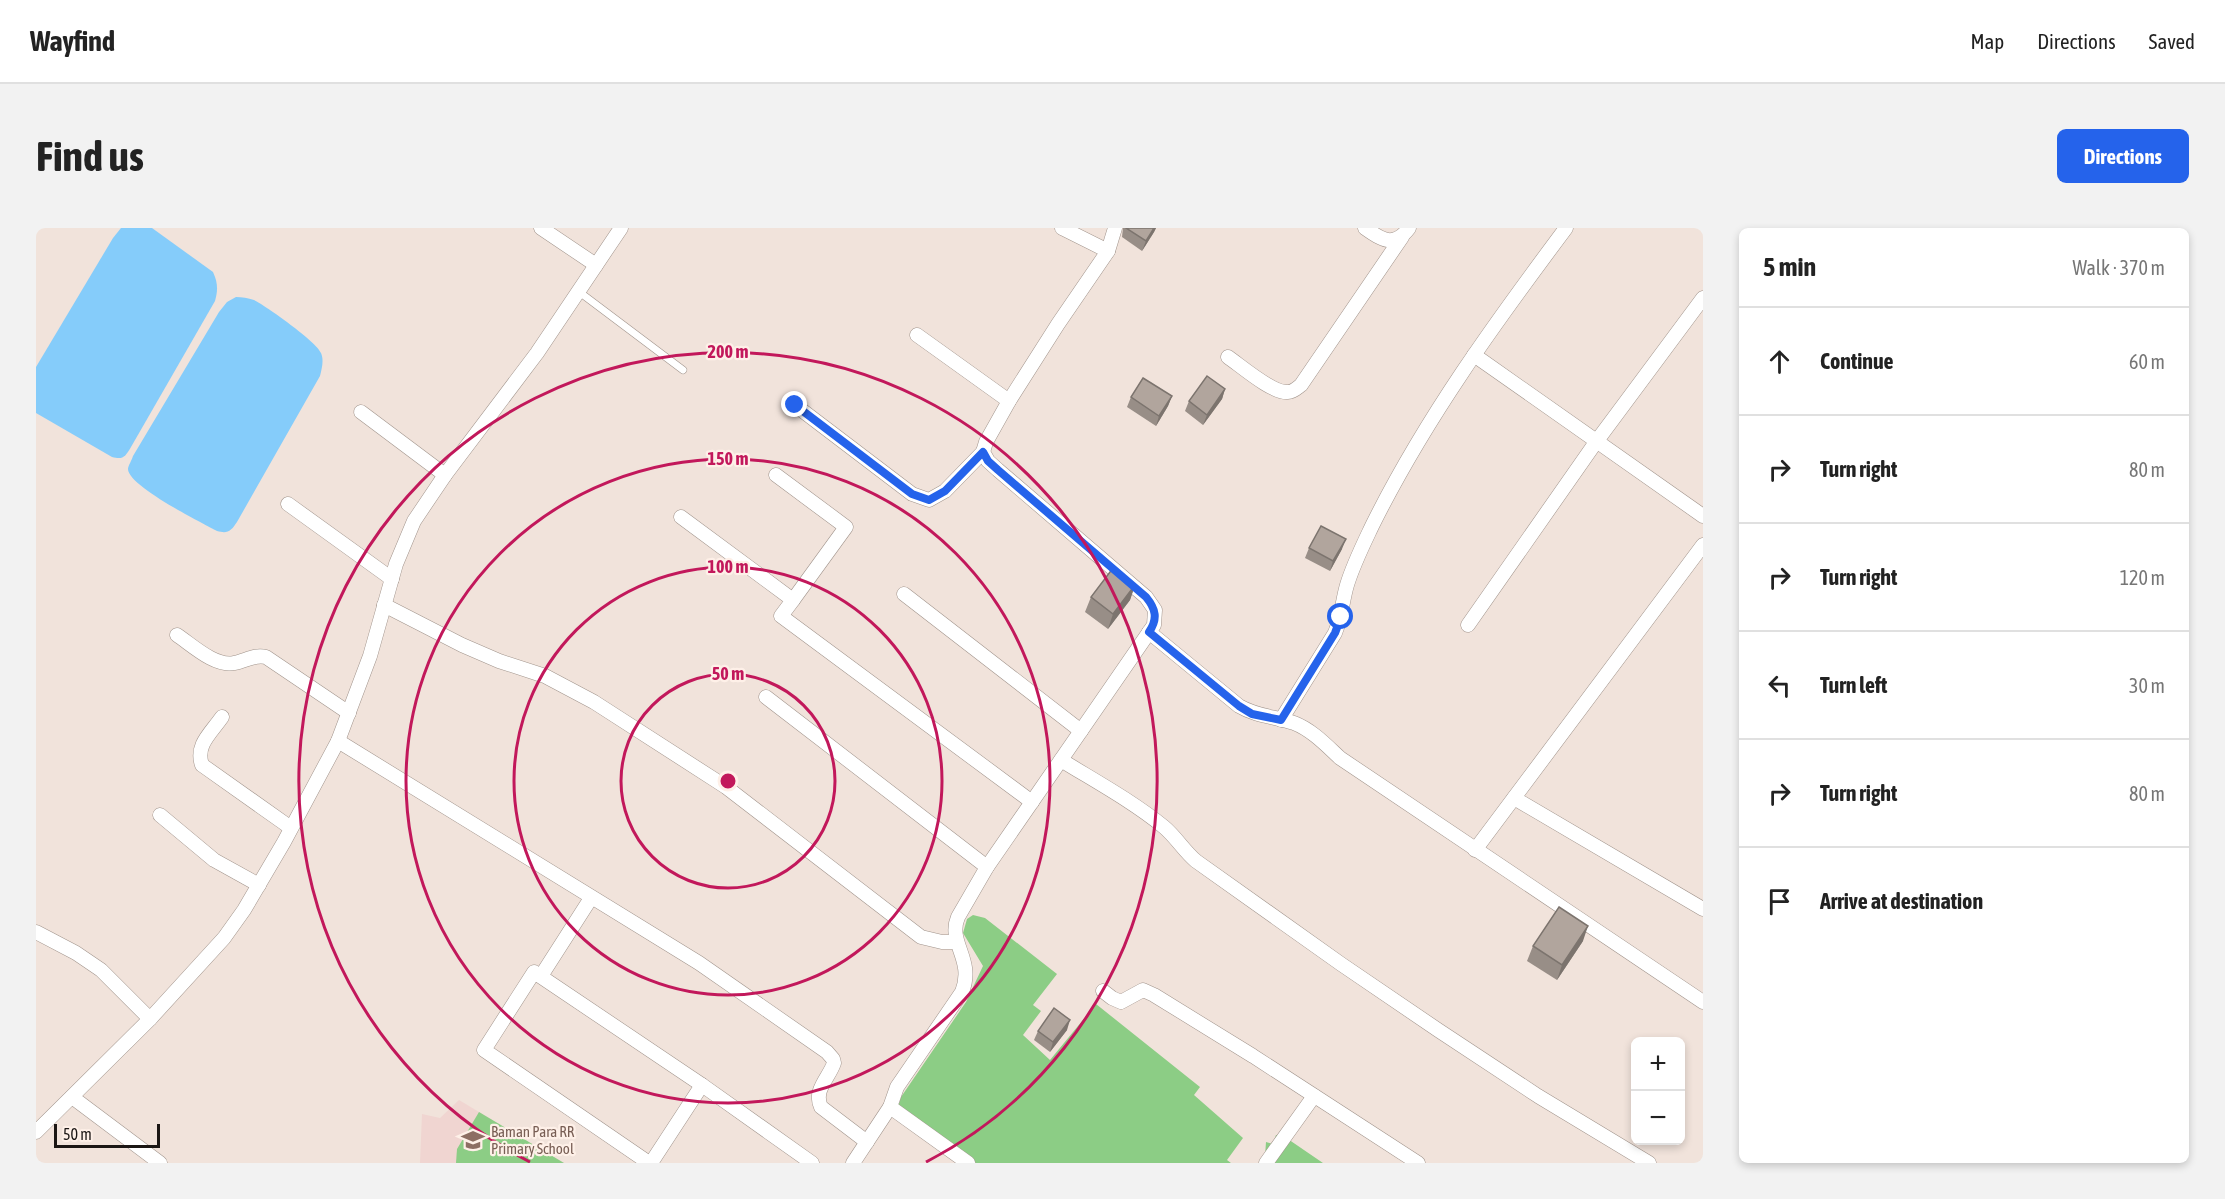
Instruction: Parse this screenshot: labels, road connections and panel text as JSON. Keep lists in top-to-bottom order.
{
  "places": {
    "school or university": ["Baman Para RR Primary School"]
  },
  "scale_bar": "50 m",
  "page": {
    "header": "Wayfind",
    "nav": ["Map", "Directions", "Saved"],
    "buttons": "Directions",
    "title": "Find us",
    "heading": ["5 min", "Walk · 370 m"],
    "list": [
      ["Continue", "60 m"],
      ["Turn right", "80 m"],
      ["Turn right", "120 m"],
      ["Turn left", "30 m"],
      ["Turn right", "80 m"],
      "Arrive at destination"
    ],
    "map_buttons": ["+", "−"],
    "scale": "50 m"
  },
  "rings": [
    "200 m",
    "150 m",
    "100 m",
    "50 m"
  ]
}
